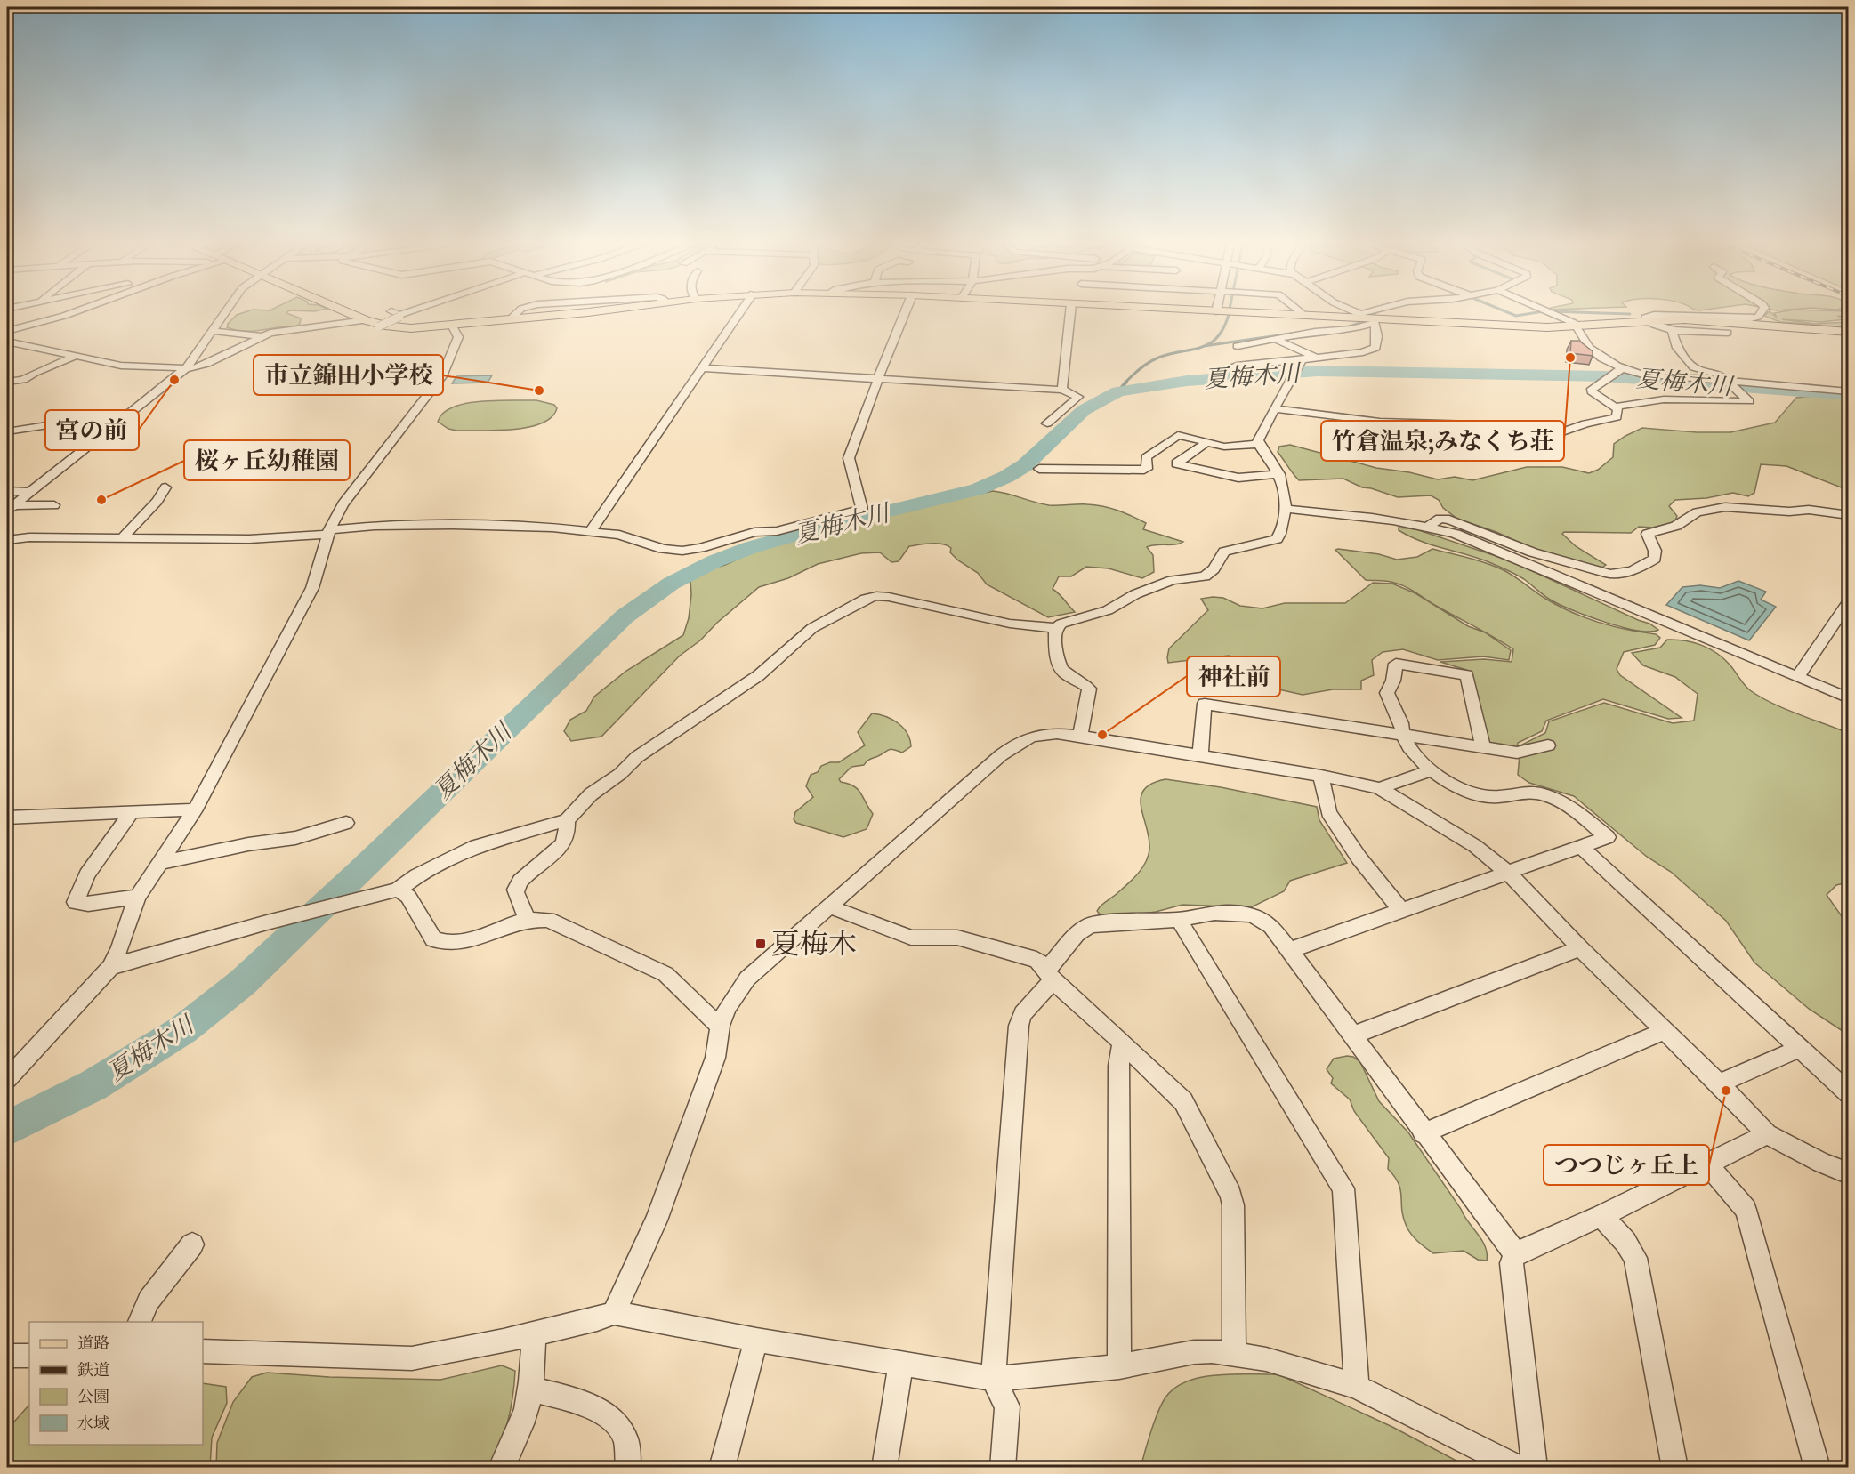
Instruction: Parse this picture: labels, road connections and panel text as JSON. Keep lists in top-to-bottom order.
{
  "water": ["夏梅木川"],
  "places": {
    "other": [
      "竹倉温泉;みなくち荘",
      "宮の前",
      "市立錦田小学校",
      "桜ヶ丘幼稚園",
      "神社前",
      "つつじヶ丘上"
    ],
    "transit": ["夏梅木"]
  },
  "legend": [
    "道路",
    "鉄道",
    "公園",
    "水域"
  ]
}
